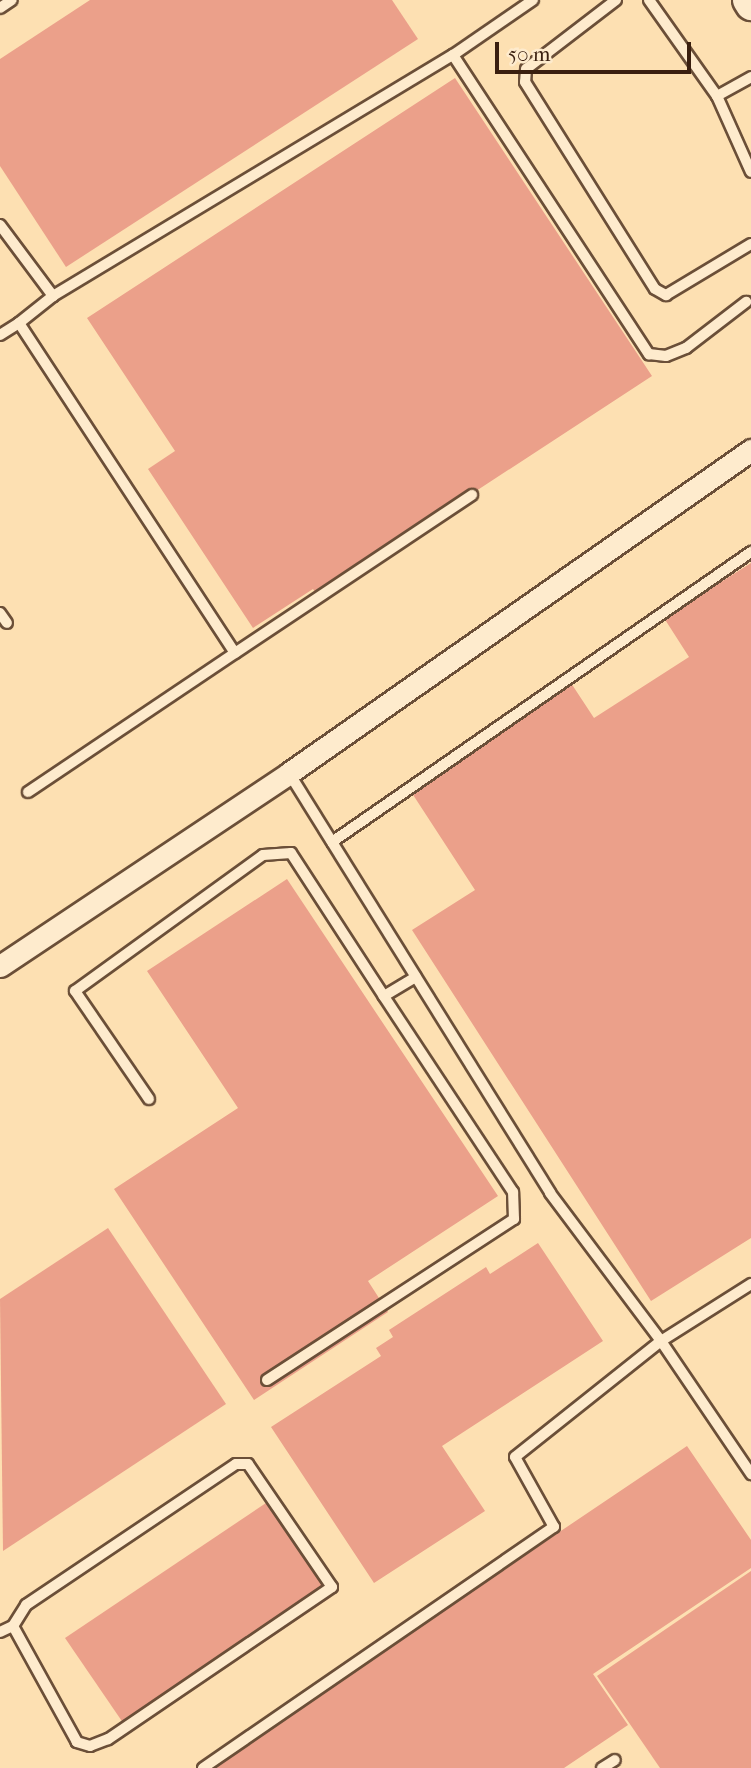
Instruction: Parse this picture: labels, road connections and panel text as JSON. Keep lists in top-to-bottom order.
{
  "scale_bar": "50 m"
}
